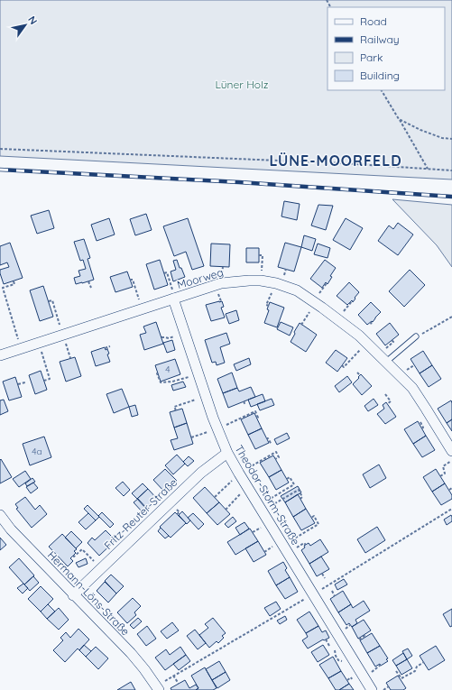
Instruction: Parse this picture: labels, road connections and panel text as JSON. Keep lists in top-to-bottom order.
{
  "streets": {
    "street": [
      "Moorweg",
      "Theodor-Storm-Straße",
      "Fritz-Reuter-Straße",
      "Hermann-Löns-Straße"
    ]
  },
  "crossings": [
    ["Moorweg", "Theodor-Storm-Straße"],
    ["Theodor-Storm-Straße", "Fritz-Reuter-Straße"],
    ["Fritz-Reuter-Straße", "Hermann-Löns-Straße"]
  ],
  "districts": ["LÜNE-MOORFELD"],
  "parks": ["Lüner Holz"],
  "house_numbers": ["4", "4a"],
  "legend": [
    "Road",
    "Railway",
    "Park",
    "Building"
  ],
  "north": "top right"
}
